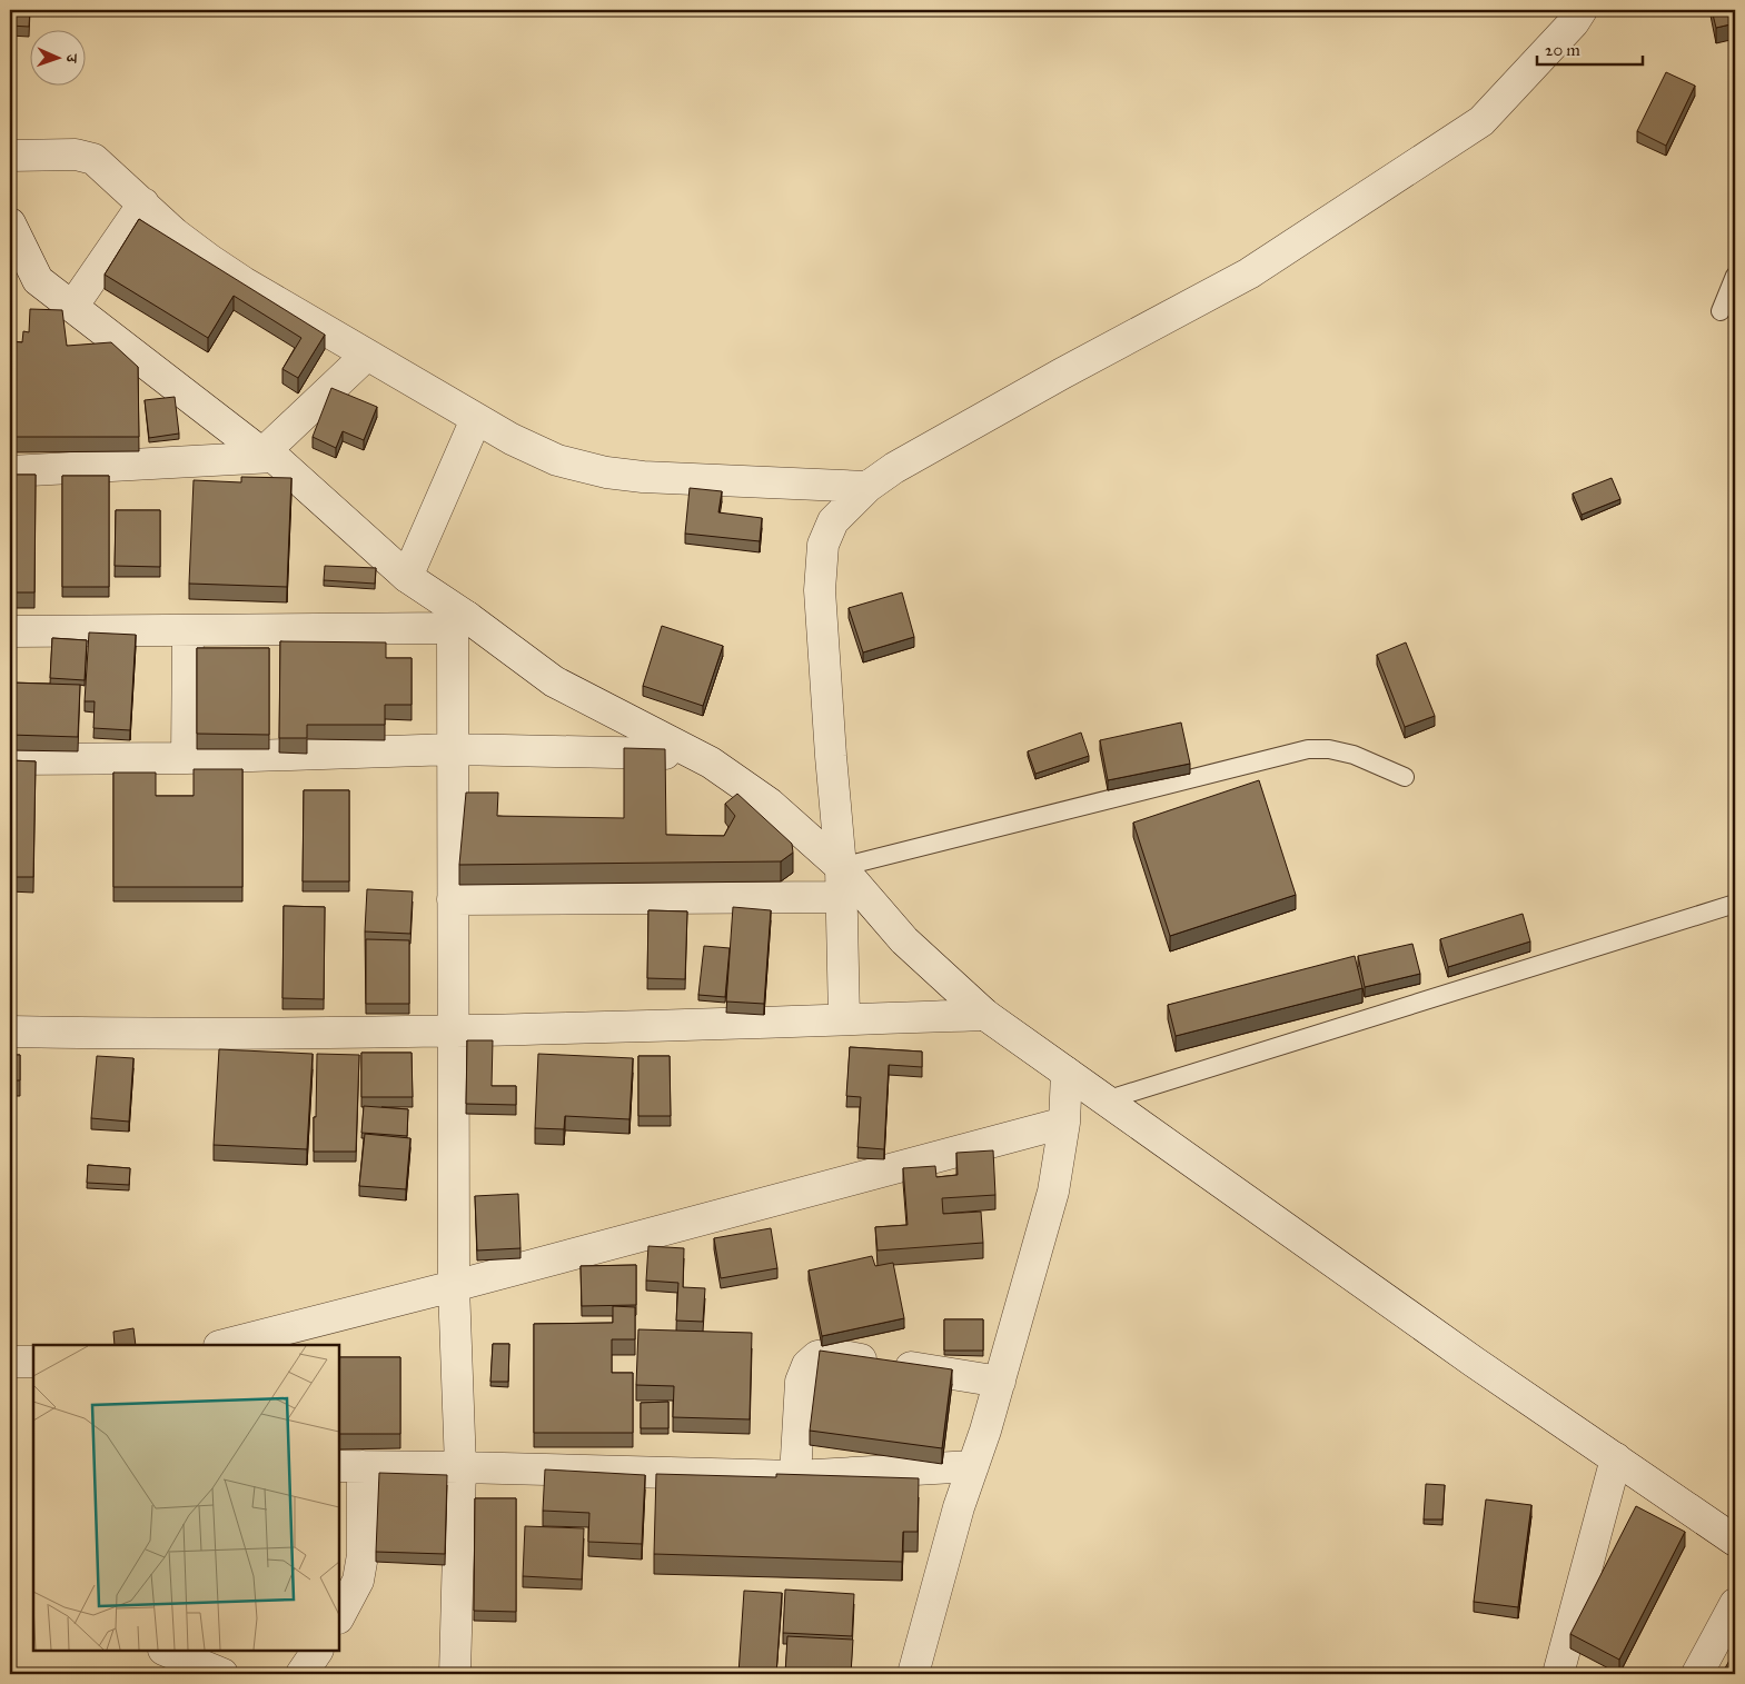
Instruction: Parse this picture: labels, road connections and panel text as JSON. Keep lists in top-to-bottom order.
{
  "scale_bar": "20 m",
  "north": "right"
}
